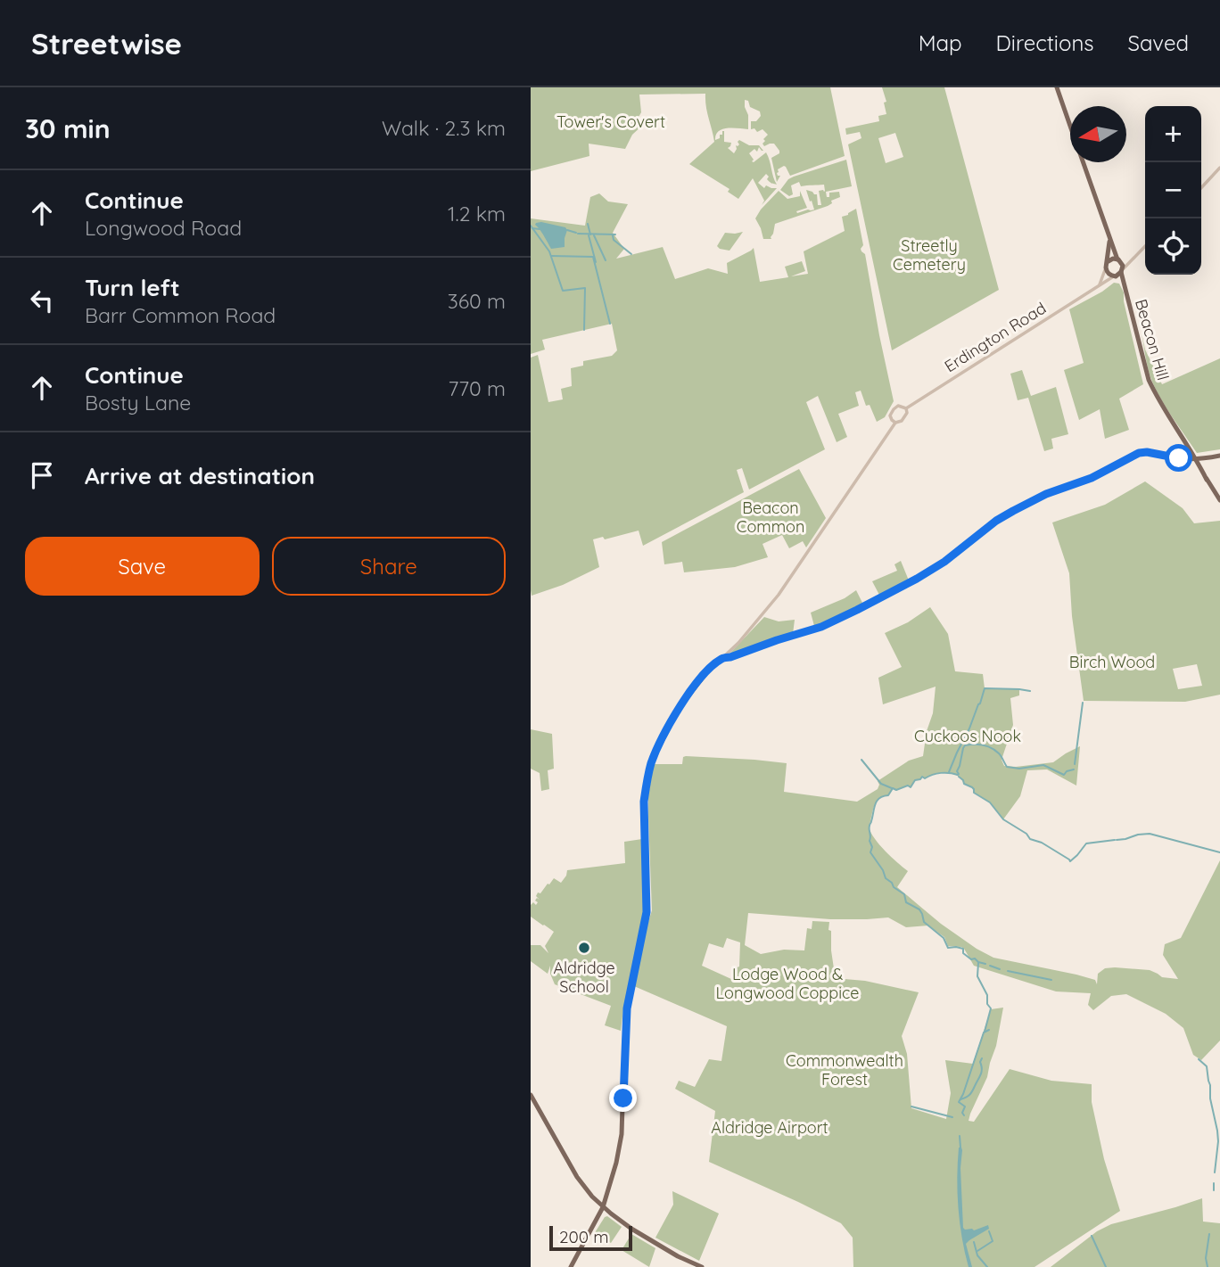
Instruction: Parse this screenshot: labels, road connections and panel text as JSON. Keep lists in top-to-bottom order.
{
  "streets": {
    "main road": ["Beacon Hill"],
    "street": ["Erdington Road"]
  },
  "crossings": [
    ["Erdington Road", "Beacon Hill"]
  ],
  "parks": [
    "Tower's Covert",
    "Streetly Cemetery",
    "Beacon Common",
    "Birch Wood",
    "Cuckoos Nook",
    "Lodge Wood & Longwood Coppice",
    "Commonwealth Forest",
    "Aldridge Airport"
  ],
  "places": ["Aldridge School"],
  "scale_bar": "200 m",
  "north": "left",
  "page": {
    "header": "Streetwise",
    "nav": ["Map", "Directions", "Saved"],
    "heading": ["30 min", "Walk · 2.3 km"],
    "map_buttons": ["+", "−"],
    "list": [
      ["Continue", "Longwood Road", "1.2 km"],
      ["Turn left", "Barr Common Road", "360 m"],
      ["Continue", "Bosty Lane", "770 m"],
      "Arrive at destination"
    ],
    "buttons": ["Save", "Share"],
    "scale": "200 m"
  }
}
